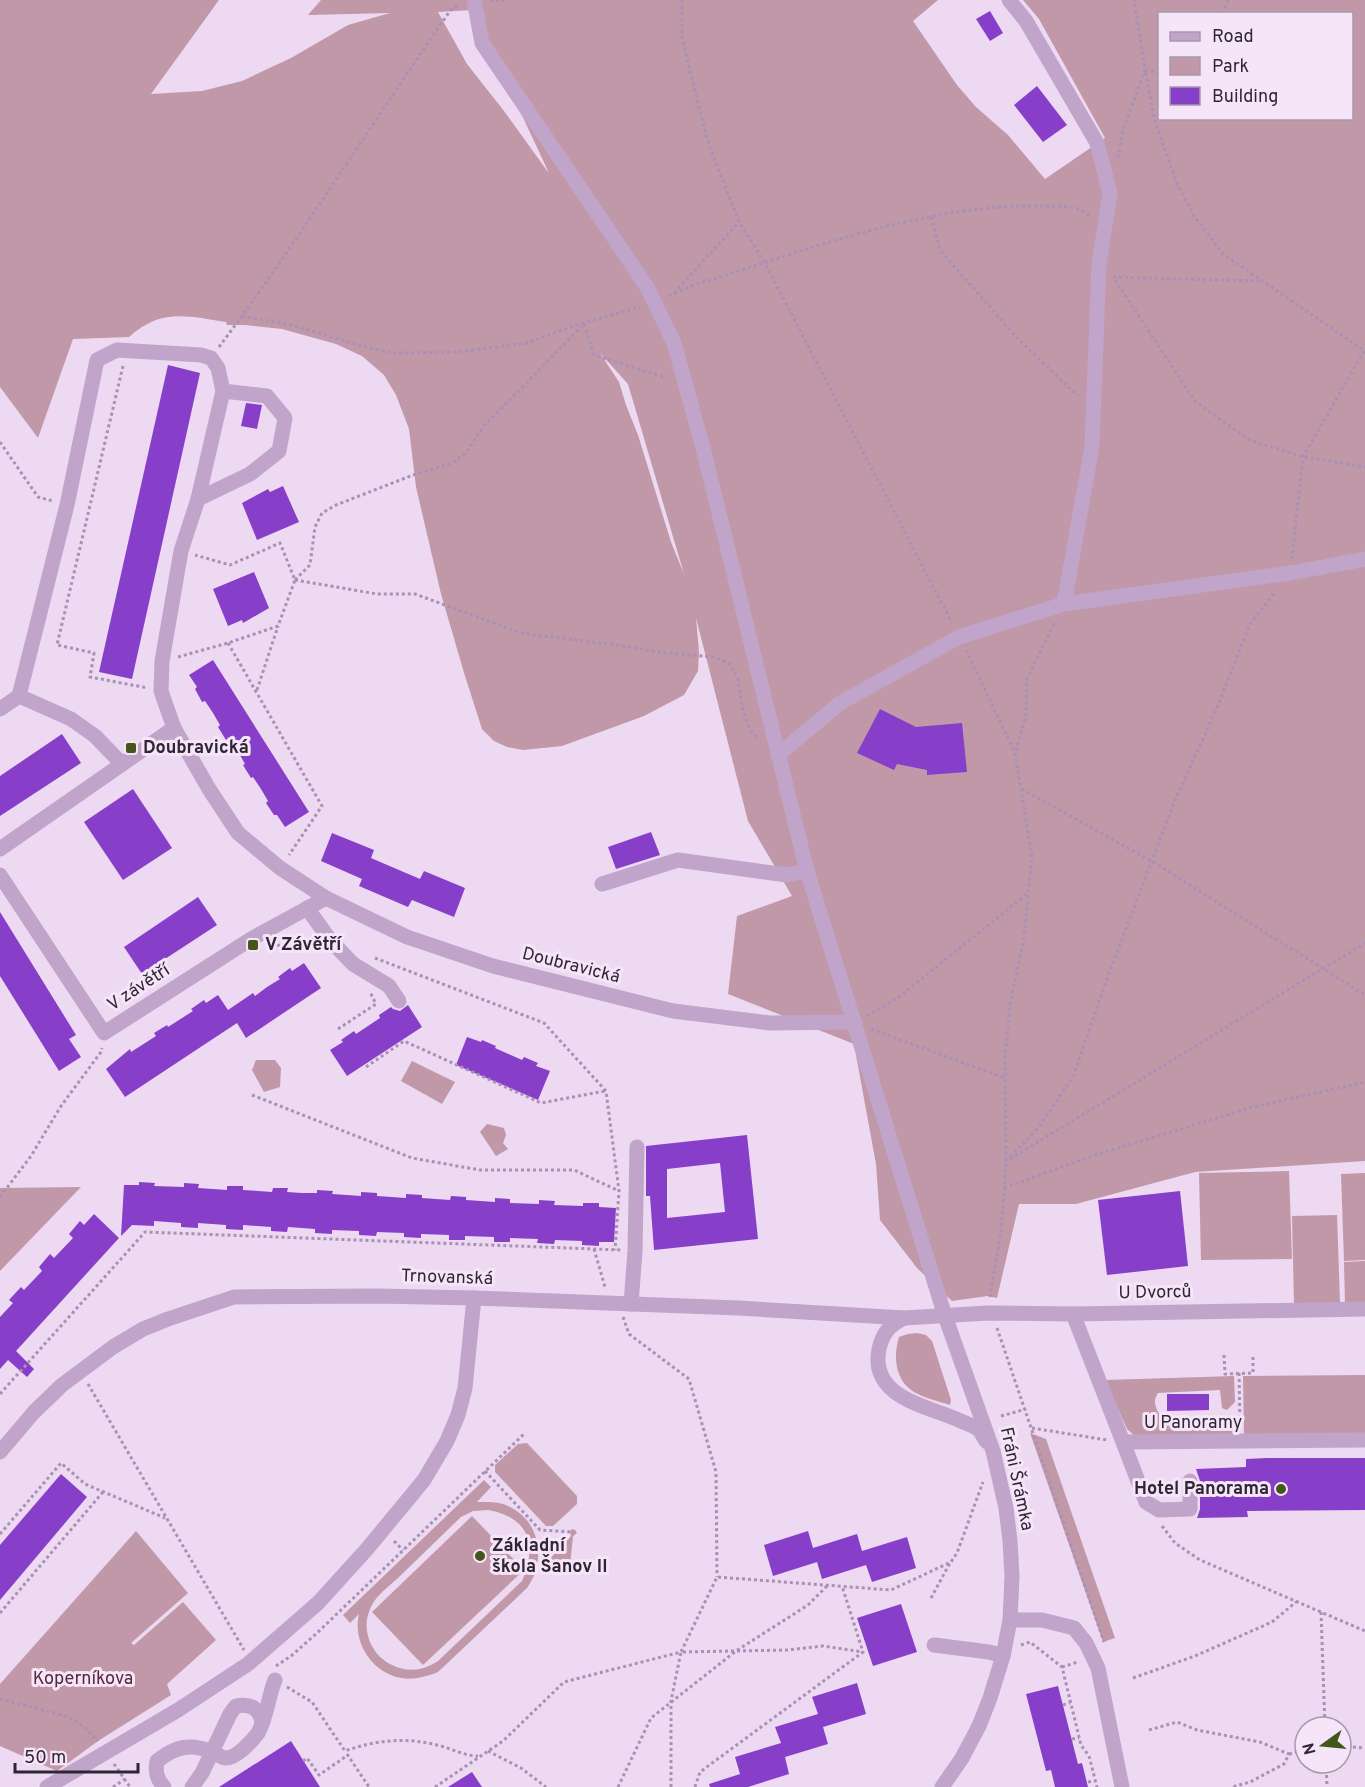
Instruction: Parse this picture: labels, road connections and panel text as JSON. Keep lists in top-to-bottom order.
{
  "streets": {
    "street": [
      "Doubravická",
      "V závětří",
      "Trnovanská",
      "U Dvorců",
      "U Panoramy",
      "Fráni Šrámka"
    ]
  },
  "crossings": [
    ["Doubravická", "V závětří"],
    ["Doubravická", "Fráni Šrámka"],
    ["Trnovanská", "U Dvorců"],
    ["Trnovanská", "Fráni Šrámka"],
    ["U Dvorců", "U Panoramy"],
    ["U Dvorců", "Fráni Šrámka"]
  ],
  "parks": ["Koperníkova"],
  "places": {
    "transit": ["Doubravická", "V Závětří"],
    "other": ["Hotel Panorama", "Základní škola Šanov II"]
  },
  "legend": ["Road", "Park", "Building"],
  "scale_bar": "50 m",
  "north": "left"
}
